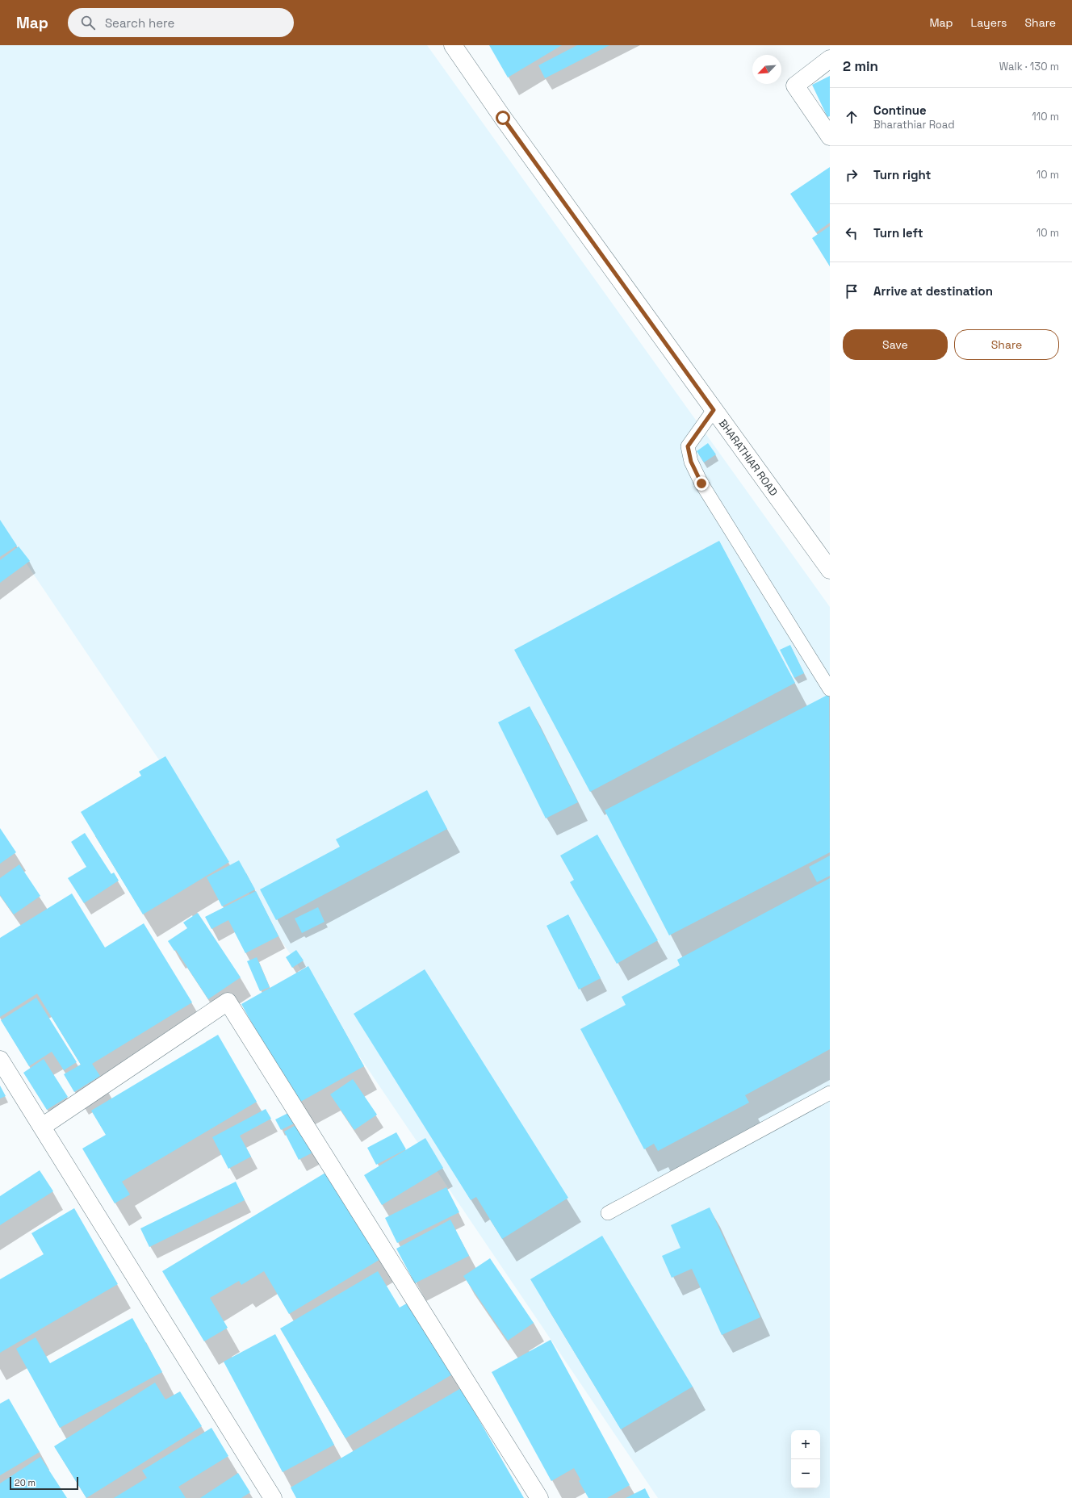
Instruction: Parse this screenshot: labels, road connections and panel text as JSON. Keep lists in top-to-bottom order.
{
  "streets": {
    "street": ["BHARATHIAR ROAD"]
  },
  "scale_bar": "20 m",
  "north": "bottom left",
  "page": {
    "header": "Map",
    "search": "Search here",
    "nav": ["Map", "Layers", "Share"],
    "heading": ["2 min", "Walk · 130 m"],
    "list": [
      ["Continue", "Bharathiar Road", "110 m"],
      ["Turn right", "10 m"],
      ["Turn left", "10 m"],
      "Arrive at destination"
    ],
    "buttons": ["Save", "Share"],
    "map_buttons": ["+", "−"],
    "scale": "20 m"
  }
}
